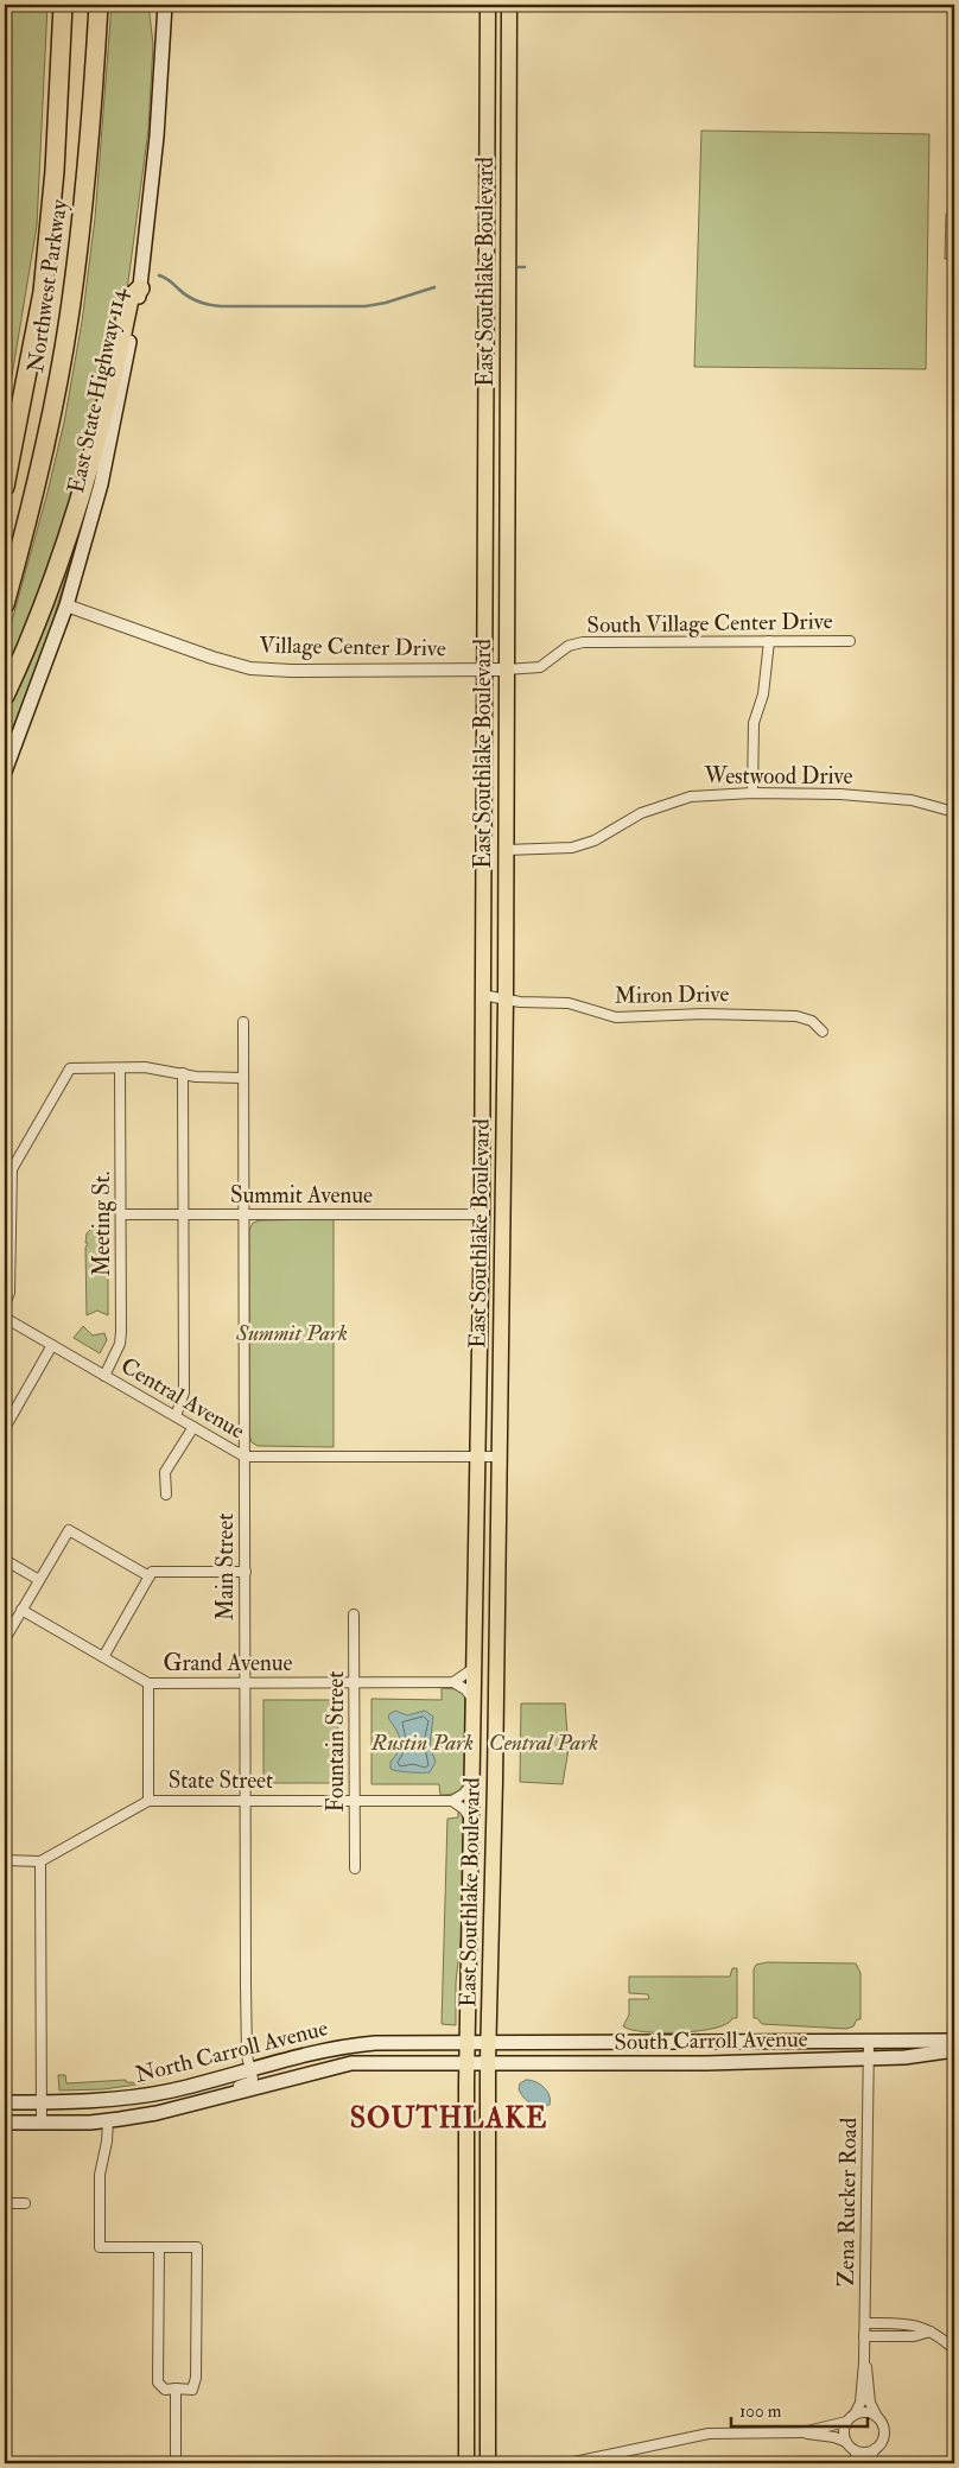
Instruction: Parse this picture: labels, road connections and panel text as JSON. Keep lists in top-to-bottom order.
{
  "streets": {
    "highway": ["Northwest Parkway"],
    "main road": [
      "East Southlake Boulevard",
      "East State Highway 114",
      "South Carroll Avenue",
      "North Carroll Avenue"
    ],
    "street": [
      "South Village Center Drive",
      "Village Center Drive",
      "Westwood Drive",
      "Miron Drive",
      "Summit Avenue",
      "Meeting St.",
      "Central Avenue",
      "Main Street",
      "Grand Avenue",
      "Fountain Street",
      "State Street",
      "Zena Rucker Road"
    ]
  },
  "crossings": [
    ["East Southlake Boulevard", "South Village Center Drive"],
    ["East Southlake Boulevard", "Village Center Drive"],
    ["East Southlake Boulevard", "Westwood Drive"],
    ["East Southlake Boulevard", "Miron Drive"],
    ["East Southlake Boulevard", "Summit Avenue"],
    ["East Southlake Boulevard", "Central Avenue"],
    ["East Southlake Boulevard", "South Carroll Avenue"],
    ["East Southlake Boulevard", "North Carroll Avenue"],
    ["East State Highway 114", "Village Center Drive"],
    ["South Village Center Drive", "Village Center Drive"],
    ["Summit Avenue", "Meeting St."],
    ["Summit Avenue", "Main Street"],
    ["Meeting St.", "Central Avenue"],
    ["Central Avenue", "Main Street"],
    ["Main Street", "Grand Avenue"],
    ["Main Street", "State Street"],
    ["Main Street", "North Carroll Avenue"],
    ["Grand Avenue", "Fountain Street"],
    ["Fountain Street", "State Street"],
    ["South Carroll Avenue", "North Carroll Avenue"],
    ["South Carroll Avenue", "Zena Rucker Road"]
  ],
  "districts": ["SOUTHLAKE"],
  "parks": ["Summit Park", "Rustin Park", "Central Park"],
  "scale_bar": "100 m"
}
